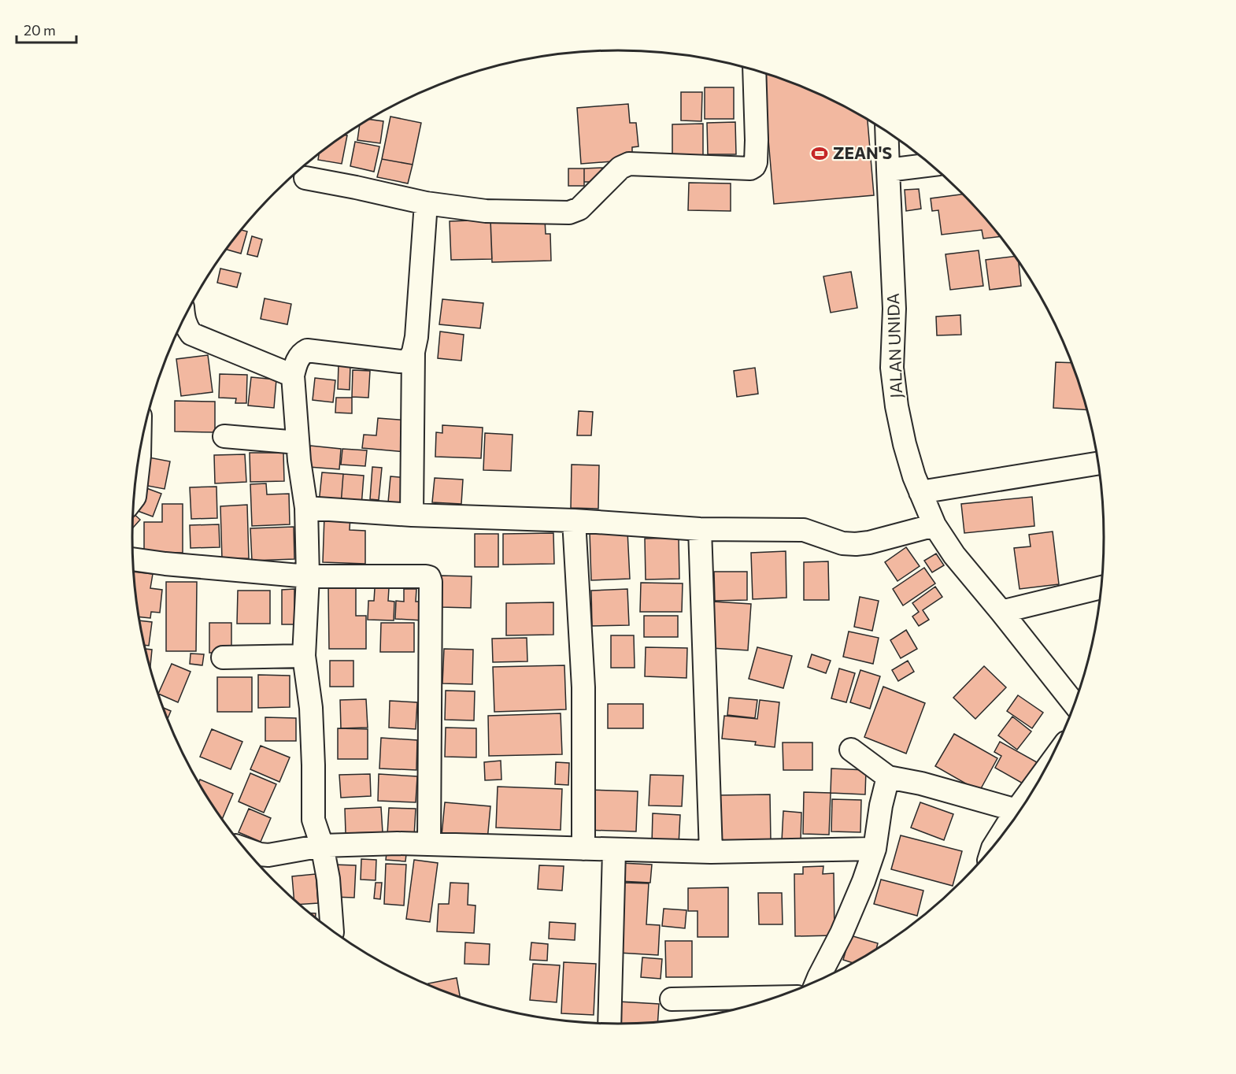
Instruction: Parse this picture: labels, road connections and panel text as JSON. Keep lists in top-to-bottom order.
{
  "streets": {
    "street": ["JALAN UNIDA"]
  },
  "places": {
    "sports": ["ZEAN'S"]
  },
  "scale_bar": "20 m"
}
